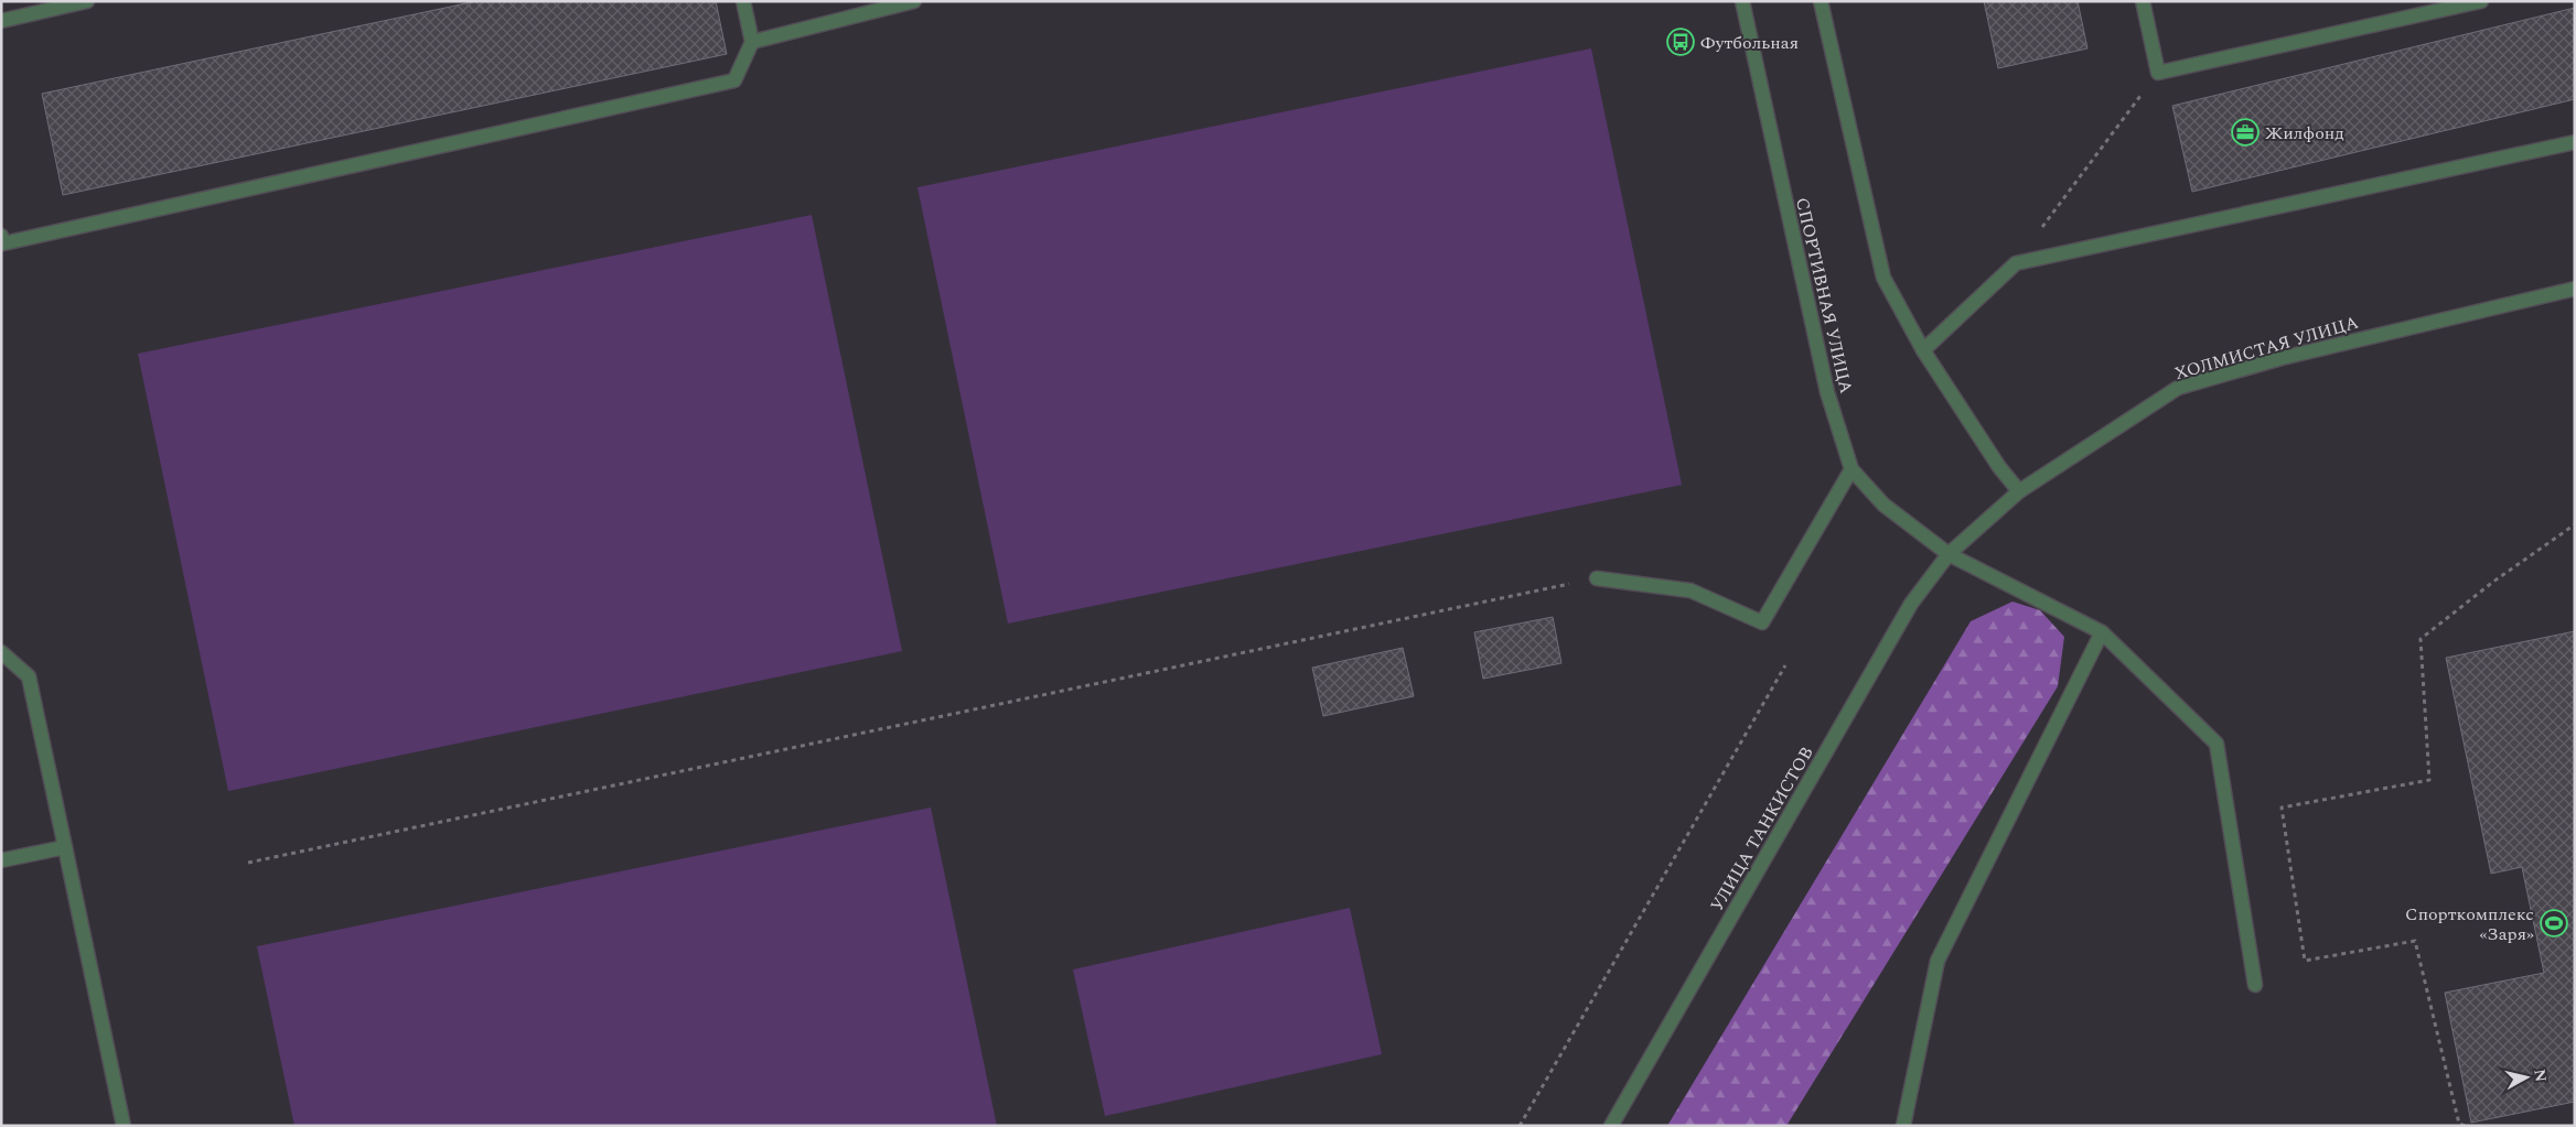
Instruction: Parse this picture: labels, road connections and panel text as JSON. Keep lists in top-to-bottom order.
{
  "streets": {
    "street": ["СПОРТИВНАЯ УЛИЦА", "ХОЛМИСТАЯ УЛИЦА", "УЛИЦА ТАНКИСТОВ"]
  },
  "crossings": [
    ["СПОРТИВНАЯ УЛИЦА", "ХОЛМИСТАЯ УЛИЦА"],
    ["СПОРТИВНАЯ УЛИЦА", "УЛИЦА ТАНКИСТОВ"],
    ["ХОЛМИСТАЯ УЛИЦА", "УЛИЦА ТАНКИСТОВ"]
  ],
  "places": {
    "bus stop": ["Футбольная"],
    "office": ["Жилфонд"],
    "sports": ["Спорткомплекс «Заря»"]
  },
  "north": "right"
}
